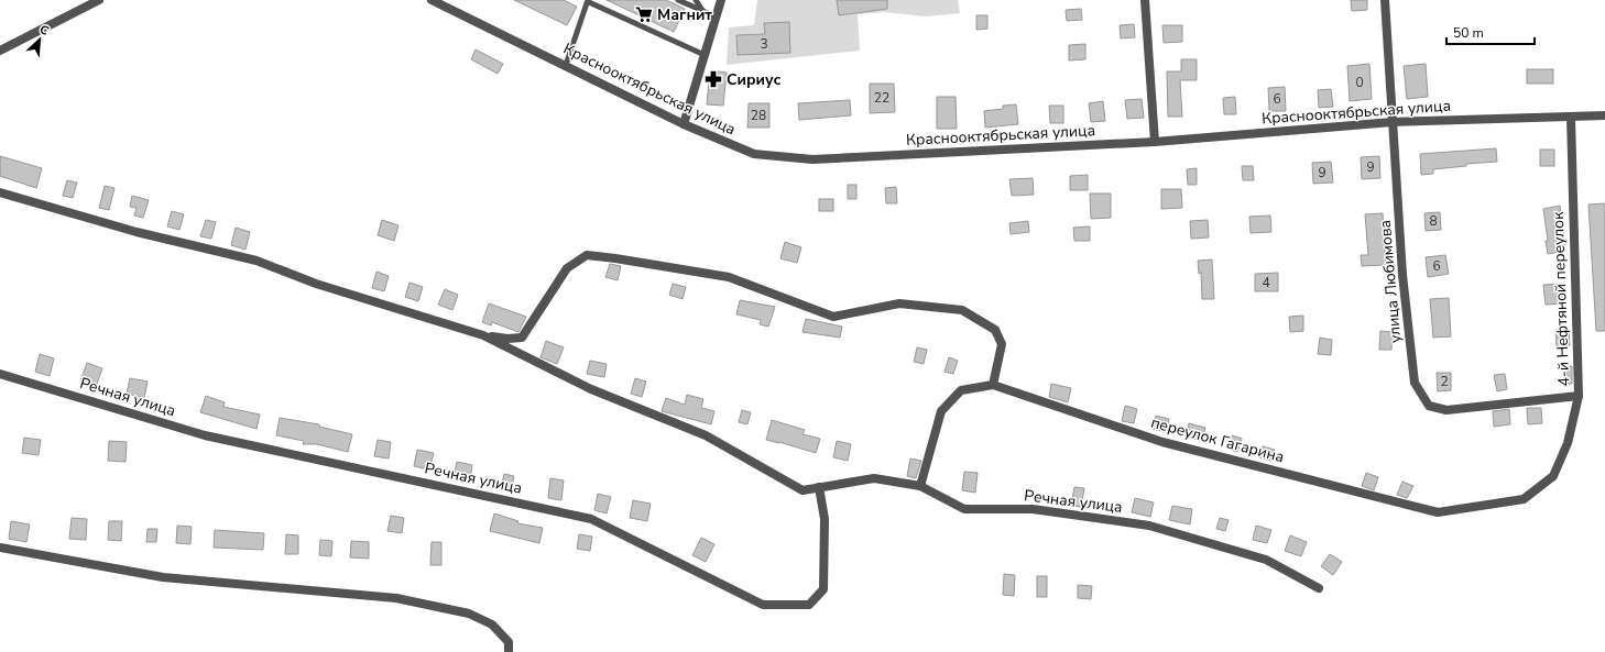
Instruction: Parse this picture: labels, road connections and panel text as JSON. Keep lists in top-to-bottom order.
{
  "streets": {
    "street": [
      "Краснооктябрьская улица",
      "улица Любимова",
      "4-й Нефтяной переулок",
      "Речная улица",
      "переулок Гагарина"
    ]
  },
  "crossings": [
    ["Краснооктябрьская улица", "улица Любимова"],
    ["Краснооктябрьская улица", "4-й Нефтяной переулок"],
    ["улица Любимова", "4-й Нефтяной переулок"],
    ["4-й Нефтяной переулок", "переулок Гагарина"]
  ],
  "places": {
    "supermarket": ["Магнит"],
    "pharmacy": ["Сириус"]
  },
  "house_numbers": [
    "3",
    "0",
    "22",
    "6",
    "28",
    "9",
    "9",
    "8",
    "6",
    "4",
    "2"
  ],
  "scale_bar": "50 m",
  "north": "top right"
}
